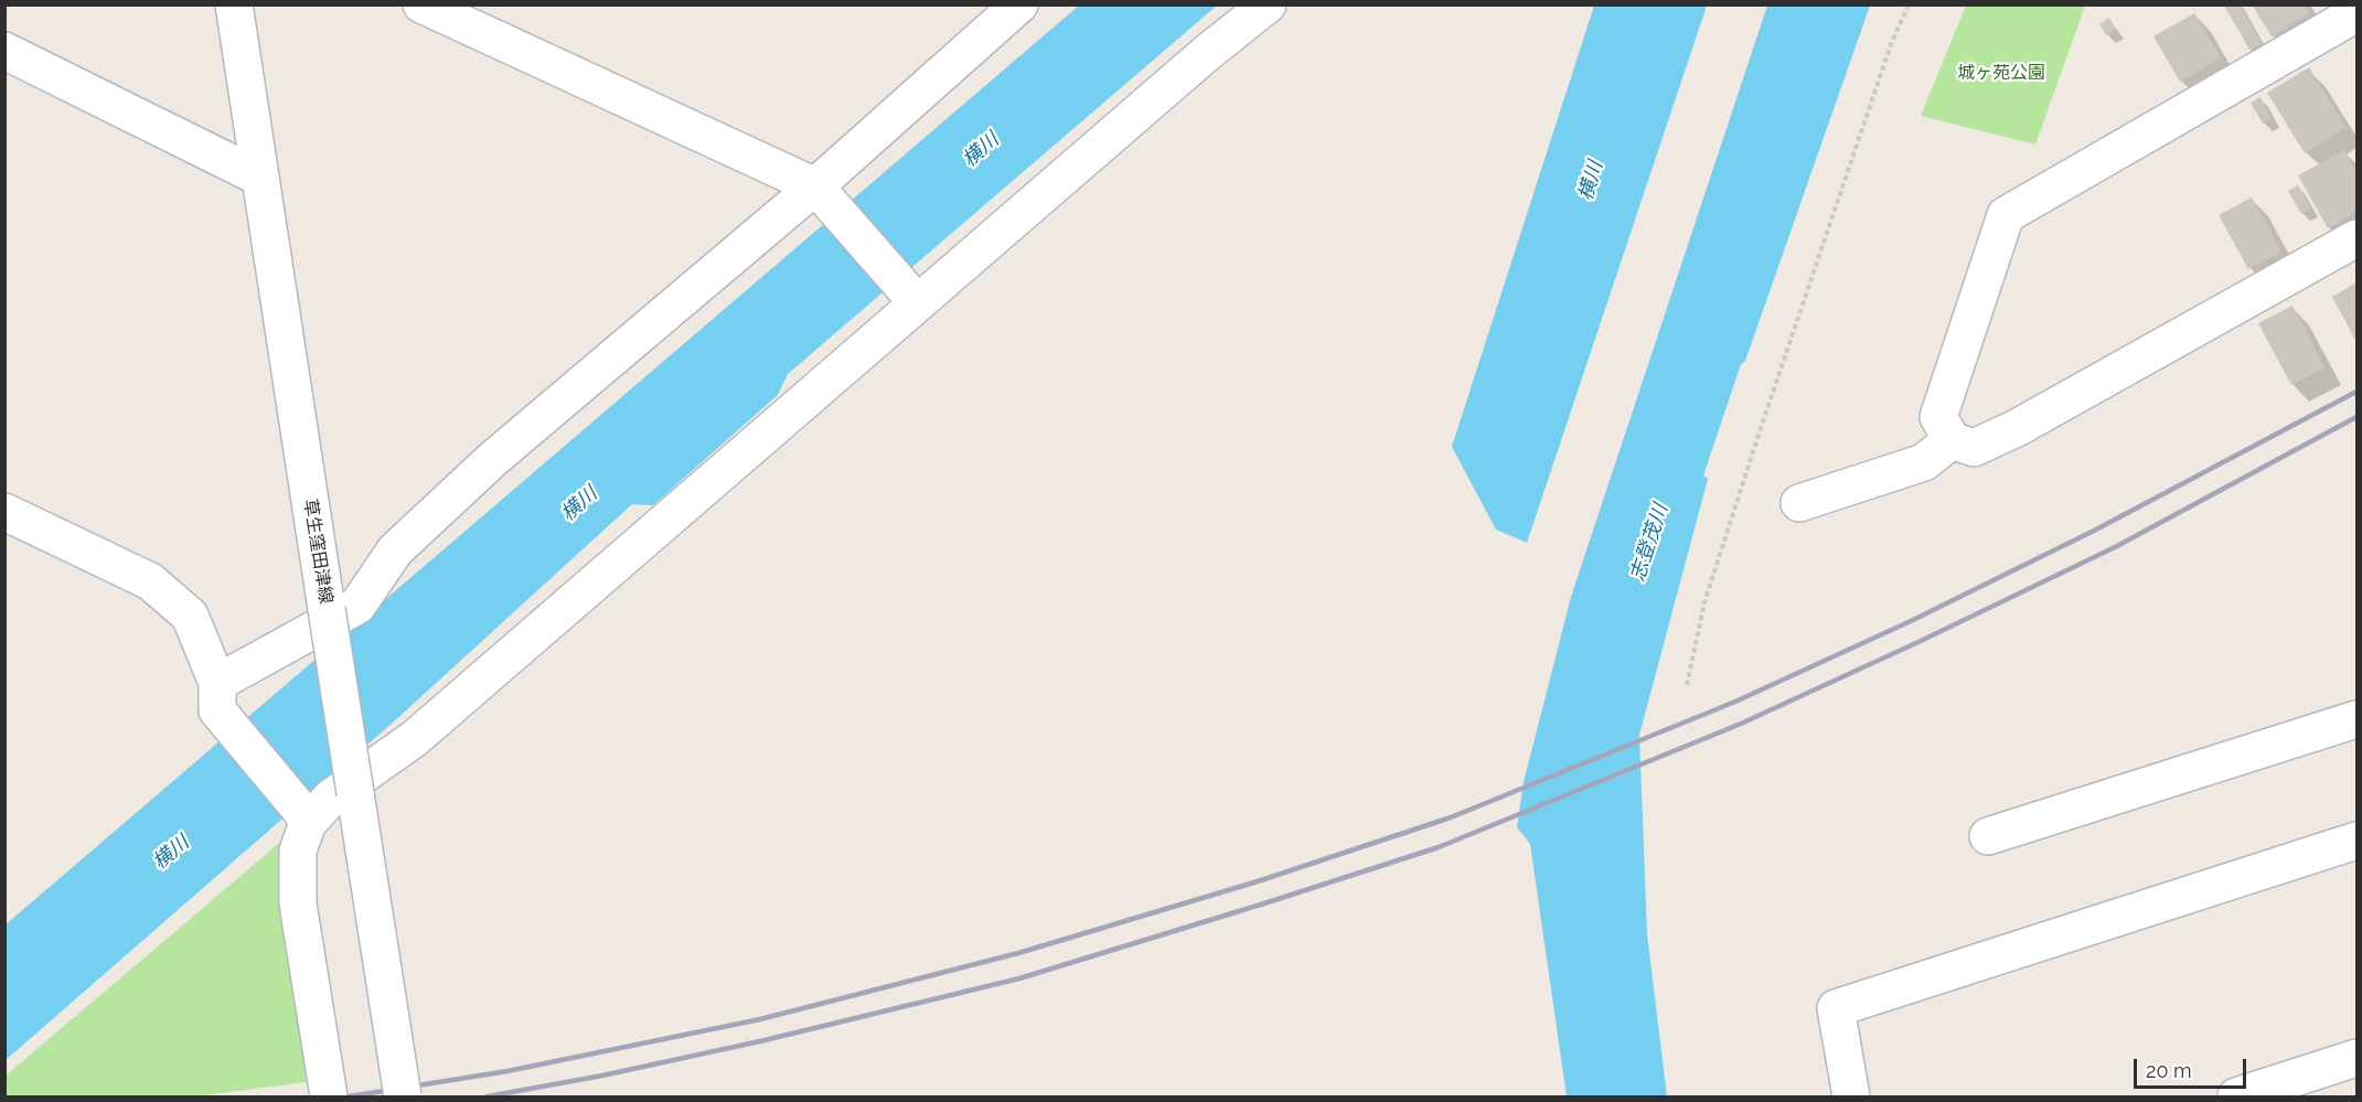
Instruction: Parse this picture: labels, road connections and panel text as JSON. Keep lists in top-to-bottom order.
{
  "streets": {
    "street": ["草生窪田津線"]
  },
  "water": ["横川", "志登茂川"],
  "parks": ["城ヶ苑公園"],
  "scale_bar": "20 m"
}
